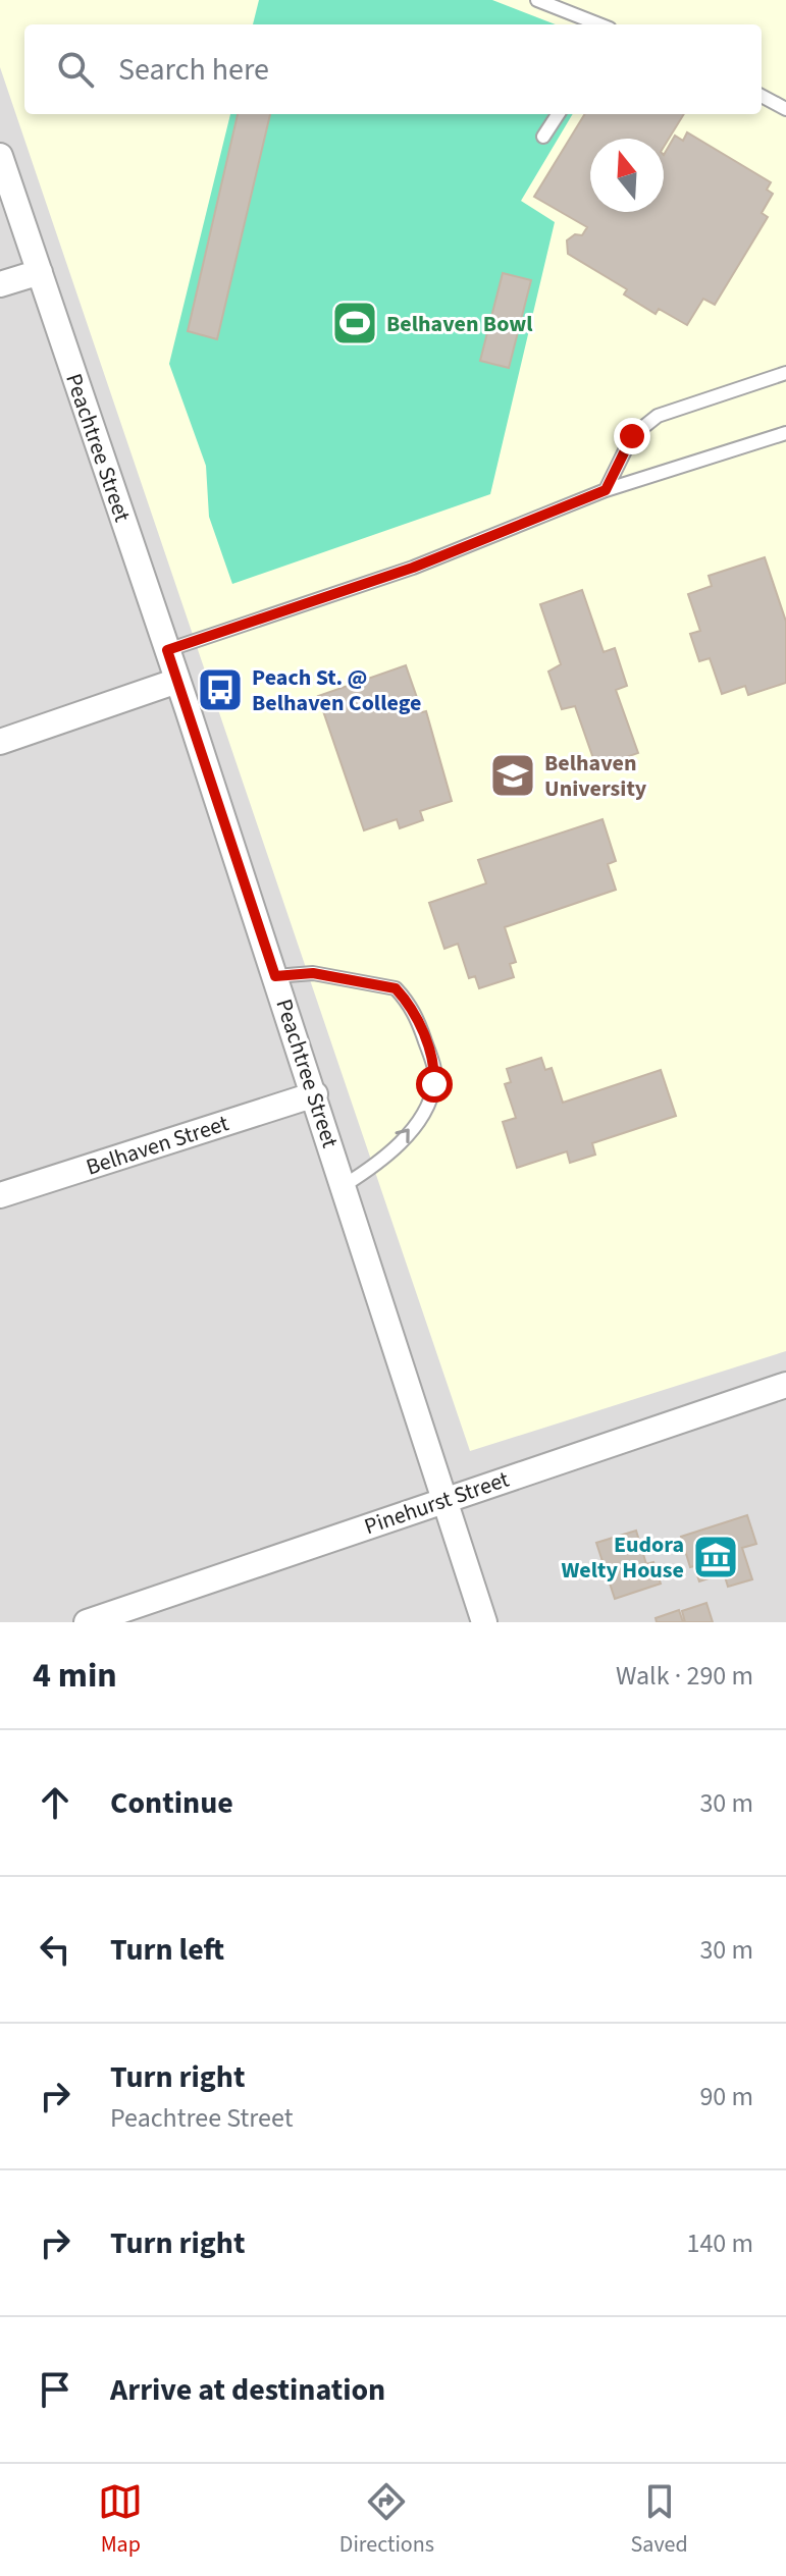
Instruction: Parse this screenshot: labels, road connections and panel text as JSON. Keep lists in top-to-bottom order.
{
  "streets": {
    "street": ["Peachtree Street", "Belhaven Street", "Pinehurst Street"]
  },
  "crossings": [
    ["Peachtree Street", "Belhaven Street"],
    ["Peachtree Street", "Pinehurst Street"]
  ],
  "places": {
    "sports": ["Belhaven Bowl"],
    "bus stop": ["Peach St. @ Belhaven College"],
    "school or university": ["Belhaven University"],
    "museum": ["Eudora Welty House"]
  },
  "north": "top",
  "page": {
    "search": "Search here",
    "heading": ["4 min", "Walk · 290 m"],
    "list": [
      ["Continue", "30 m"],
      ["Turn left", "30 m"],
      ["Turn right", "Peachtree Street", "90 m"],
      ["Turn right", "140 m"],
      "Arrive at destination"
    ],
    "nav": ["Map", "Directions", "Saved"]
  }
}
